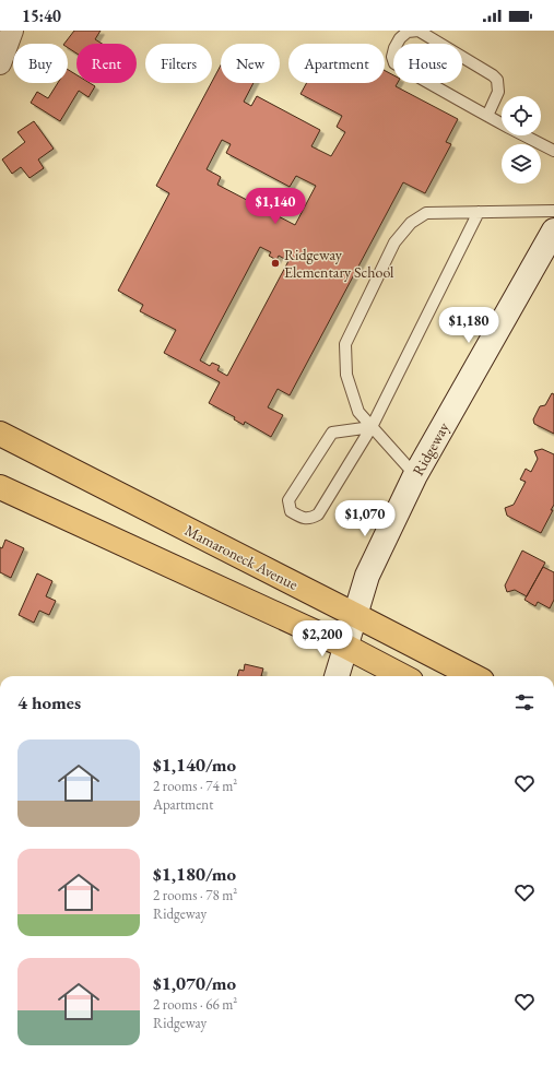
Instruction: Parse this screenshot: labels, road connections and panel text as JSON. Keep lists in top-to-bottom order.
{
  "streets": {
    "main road": ["Mamaroneck Avenue"],
    "street": ["Ridgeway"]
  },
  "crossings": [
    ["Ridgeway", "Mamaroneck Avenue"]
  ],
  "places": ["Ridgeway Elementary School"],
  "page": {
    "status": "15:40",
    "chip": [
      "Buy",
      "Rent",
      "Filters",
      "New",
      "Apartment",
      "House"
    ],
    "price": [
      "$1,140",
      "$1,180",
      "$1,070",
      "$2,200"
    ],
    "heading": "4 homes",
    "list": [
      {
        "name": "$1,140/mo",
        "note": "2 rooms · 74 m² · Apartment"
      },
      {
        "name": "$1,180/mo",
        "note": "2 rooms · 78 m² · Ridgeway"
      },
      {
        "name": "$1,070/mo",
        "note": "2 rooms · 66 m² · Ridgeway"
      }
    ]
  }
}
